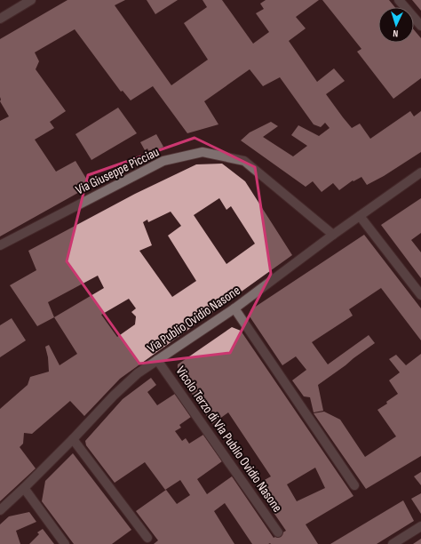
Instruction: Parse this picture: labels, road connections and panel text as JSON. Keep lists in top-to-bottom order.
{
  "streets": {
    "street": ["Via Giuseppe Picciau", "Via Publio Ovidio Nasone", "Vicolo Terzo di Via Publio Ovidio Nasone"]
  },
  "crossings": [
    ["Via Giuseppe Picciau", "Via Publio Ovidio Nasone"],
    ["Via Publio Ovidio Nasone", "Vicolo Terzo di Via Publio Ovidio Nasone"]
  ],
  "north": "bottom"
}
